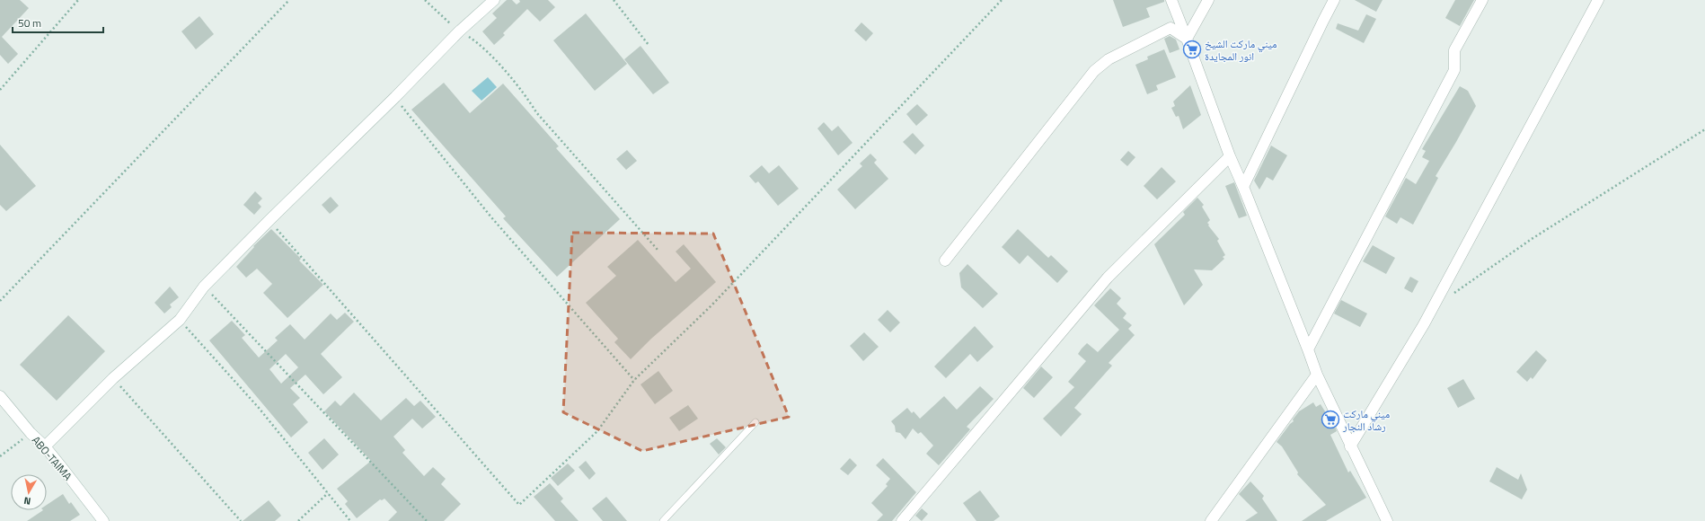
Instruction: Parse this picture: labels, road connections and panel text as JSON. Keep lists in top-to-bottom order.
{
  "streets": {
    "street": ["ABO-TAIMA"]
  },
  "places": {
    "supermarket": ["ميني ماركت الشيخ انور المجايدة", "ميني ماركت رشاد النجار"]
  },
  "scale_bar": "50 m",
  "north": "bottom"
}
